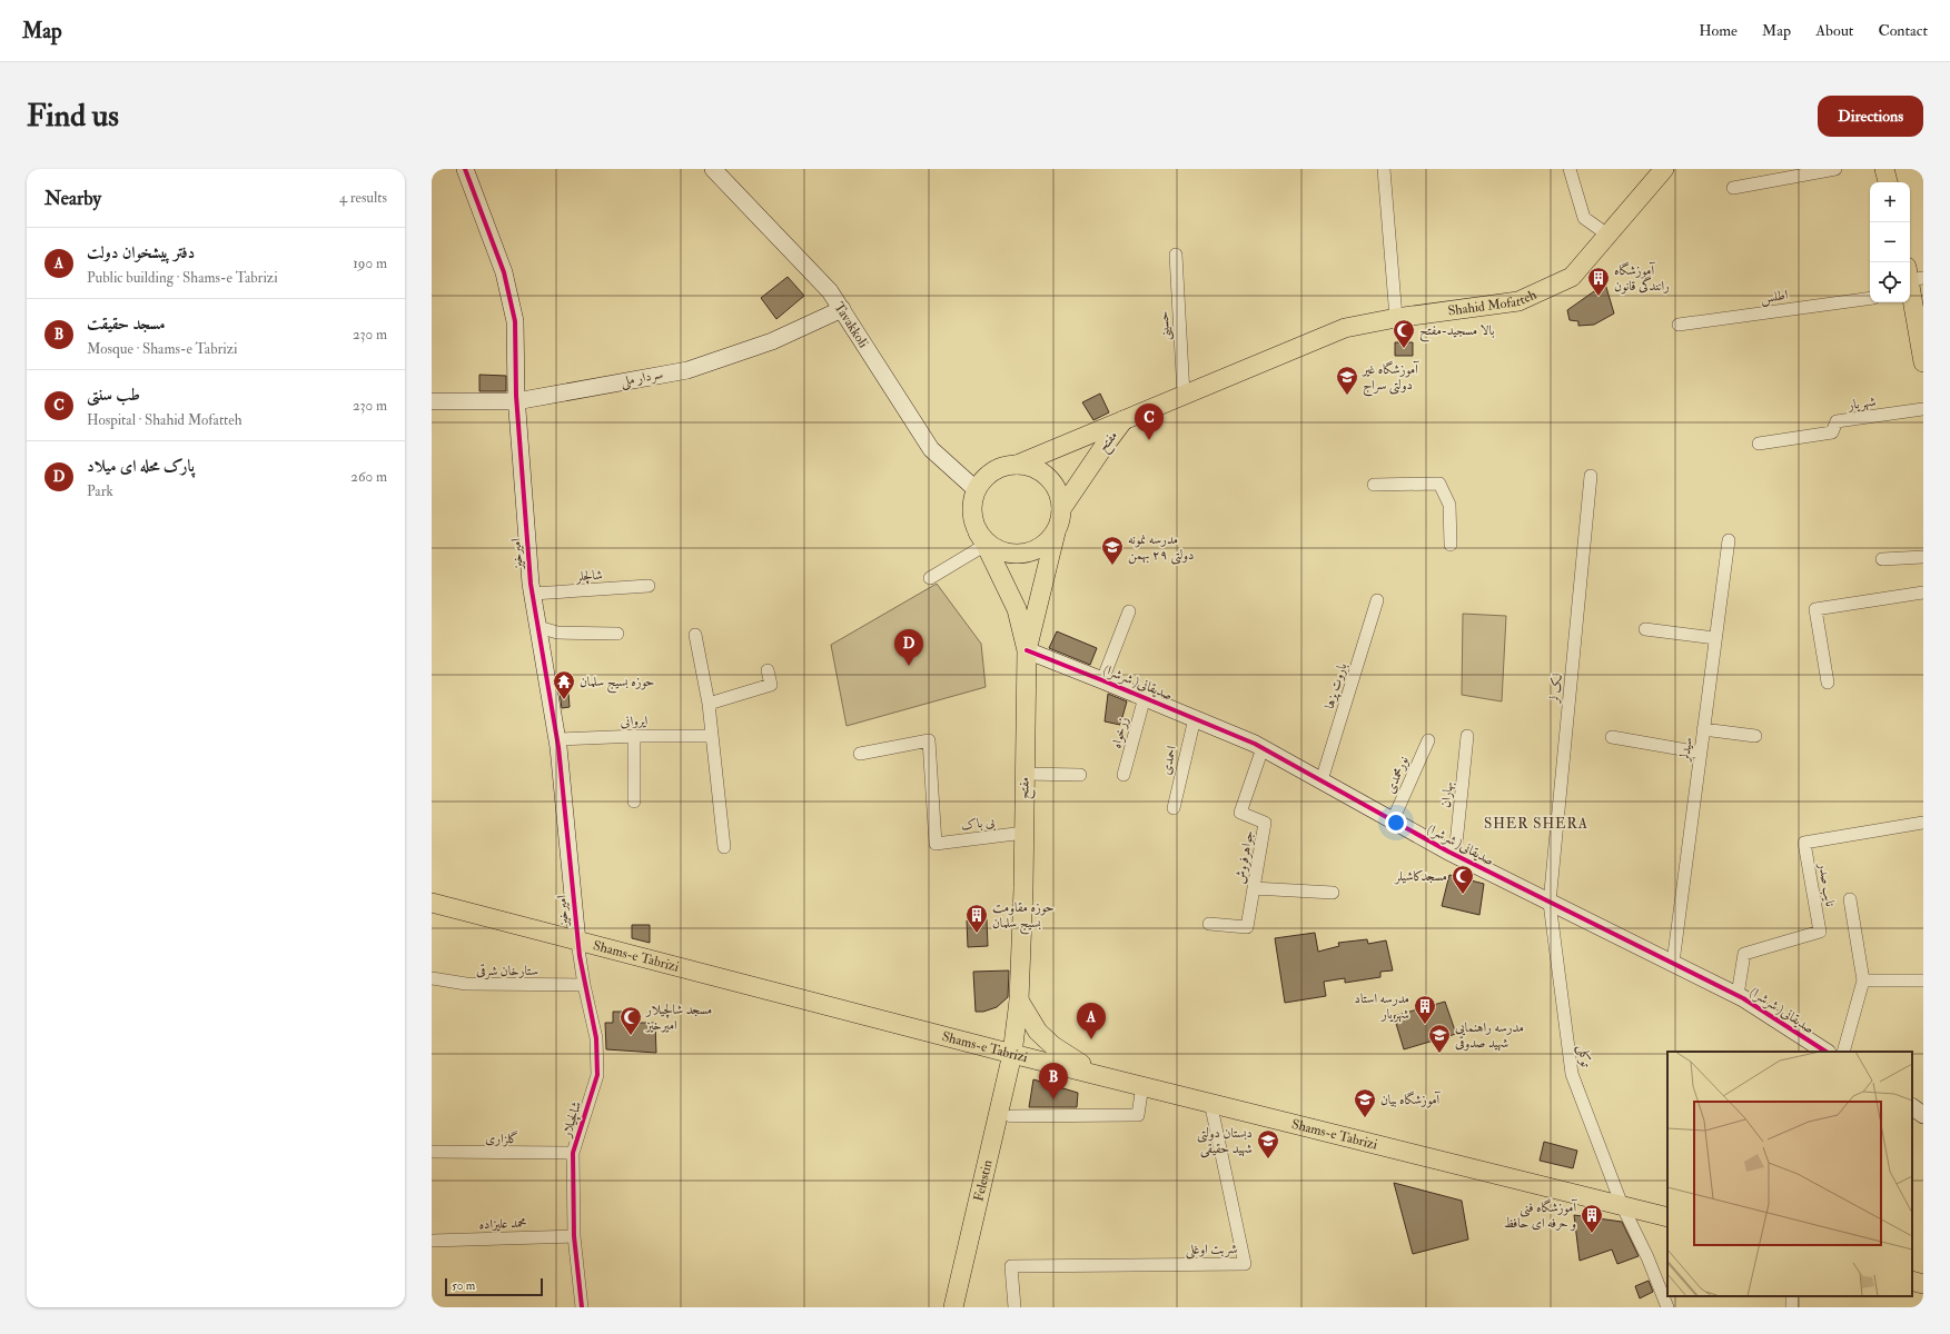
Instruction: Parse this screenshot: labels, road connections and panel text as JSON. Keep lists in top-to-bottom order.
{
  "streets": {
    "main road": [
      "Shahid Mofatteh",
      "مفتح",
      "Shams-e Tabrizi",
      "Felestin"
    ],
    "street": [
      "اطلس",
      "Tavakkoli",
      "حسینی",
      "سردار ملی",
      "شهریار",
      "امیرخیز",
      "شالچلر",
      "(شرشرا )صدیقانی",
      "باروت پزها",
      "لک لر",
      "ایروانی",
      "زرخواه",
      "سیدلر",
      "احمدی",
      "نورمحمدی",
      "بهاران",
      "بی باک",
      "جواهرفروش",
      "نایب صدر",
      "ستارخان شرقی",
      "توکلی",
      "شالچیلار",
      "گلزاری",
      "محمد علیزاده",
      "شربت اوغلی"
    ]
  },
  "crossings": [
    ["Shahid Mofatteh", "Tavakkoli"],
    ["Shahid Mofatteh", "حسینی"],
    ["Shahid Mofatteh", "مفتح"],
    ["Tavakkoli", "سردار ملی"],
    ["Tavakkoli", "مفتح"],
    ["سردار ملی", "امیرخیز"],
    ["مفتح", "(شرشرا )صدیقانی"],
    ["مفتح", "بی باک"],
    ["مفتح", "Shams-e Tabrizi"],
    ["مفتح", "Felestin"],
    ["امیرخیز", "شالچلر"],
    ["امیرخیز", "ایروانی"],
    ["امیرخیز", "Shams-e Tabrizi"],
    ["امیرخیز", "شالچیلار"],
    ["(شرشرا )صدیقانی", "باروت پزها"],
    ["(شرشرا )صدیقانی", "لک لر"],
    ["(شرشرا )صدیقانی", "زرخواه"],
    ["(شرشرا )صدیقانی", "سیدلر"],
    ["(شرشرا )صدیقانی", "احمدی"],
    ["(شرشرا )صدیقانی", "نورمحمدی"],
    ["(شرشرا )صدیقانی", "بهاران"],
    ["(شرشرا )صدیقانی", "جواهرفروش"],
    ["(شرشرا )صدیقانی", "نایب صدر"],
    ["(شرشرا )صدیقانی", "توکلی"],
    ["لک لر", "توکلی"],
    ["Shams-e Tabrizi", "توکلی"],
    ["Shams-e Tabrizi", "شالچیلار"],
    ["Shams-e Tabrizi", "Felestin"],
    ["Shams-e Tabrizi", "شربت اوغلی"],
    ["ستارخان شرقی", "شالچیلار"],
    ["شالچیلار", "گلزاری"],
    ["شالچیلار", "محمد علیزاده"]
  ],
  "districts": ["SHER SHERA"],
  "places": {
    "building": [
      "آموزشگاه رانندگی قانون",
      "حوزه مقاومت بسیج سلمان",
      "مدرسه استاد شهریار",
      "آموزشگاه فنی و حرفه ای حافظ"
    ],
    "mosque": ["بالا مسجید-مفتح", "مسجدکاشیلر", "مسجد شالچیلار امیرخیز"],
    "school or university": [
      "آموزشگاه غیر دولتی سراج",
      "مدرسه نمونه دولتی ۲۹ بهمن",
      "مدرسه راهنمایی شهید صدوقی",
      "آموزشگاه بیان",
      "دبستان دولتی شهید حقیقی"
    ],
    "temple": ["حوزه بسیج سلمان"]
  },
  "scale_bar": "50 m",
  "page": {
    "header": "Map",
    "nav": [
      "Home",
      "Map",
      "About",
      "Contact"
    ],
    "buttons": "Directions",
    "title": "Find us",
    "heading": ["Nearby", "4 results"],
    "map_buttons": ["+", "−"],
    "list": [
      {
        "mark": "A",
        "name": "دفتر پیشخوان دولت",
        "note": "Public building · Shams-e Tabrizi",
        "value": "190 m"
      },
      {
        "mark": "B",
        "name": "مسجد حقیقت",
        "note": "Mosque · Shams-e Tabrizi",
        "value": "230 m"
      },
      {
        "mark": "C",
        "name": "طب سنتی",
        "note": "Hospital · Shahid Mofatteh",
        "value": "230 m"
      },
      {
        "mark": "D",
        "name": "پارک محله ای میلاد",
        "note": "Park",
        "value": "260 m"
      }
    ],
    "pins": [
      "C",
      "D",
      "A",
      "B"
    ],
    "scale": "50 m"
  }
}
